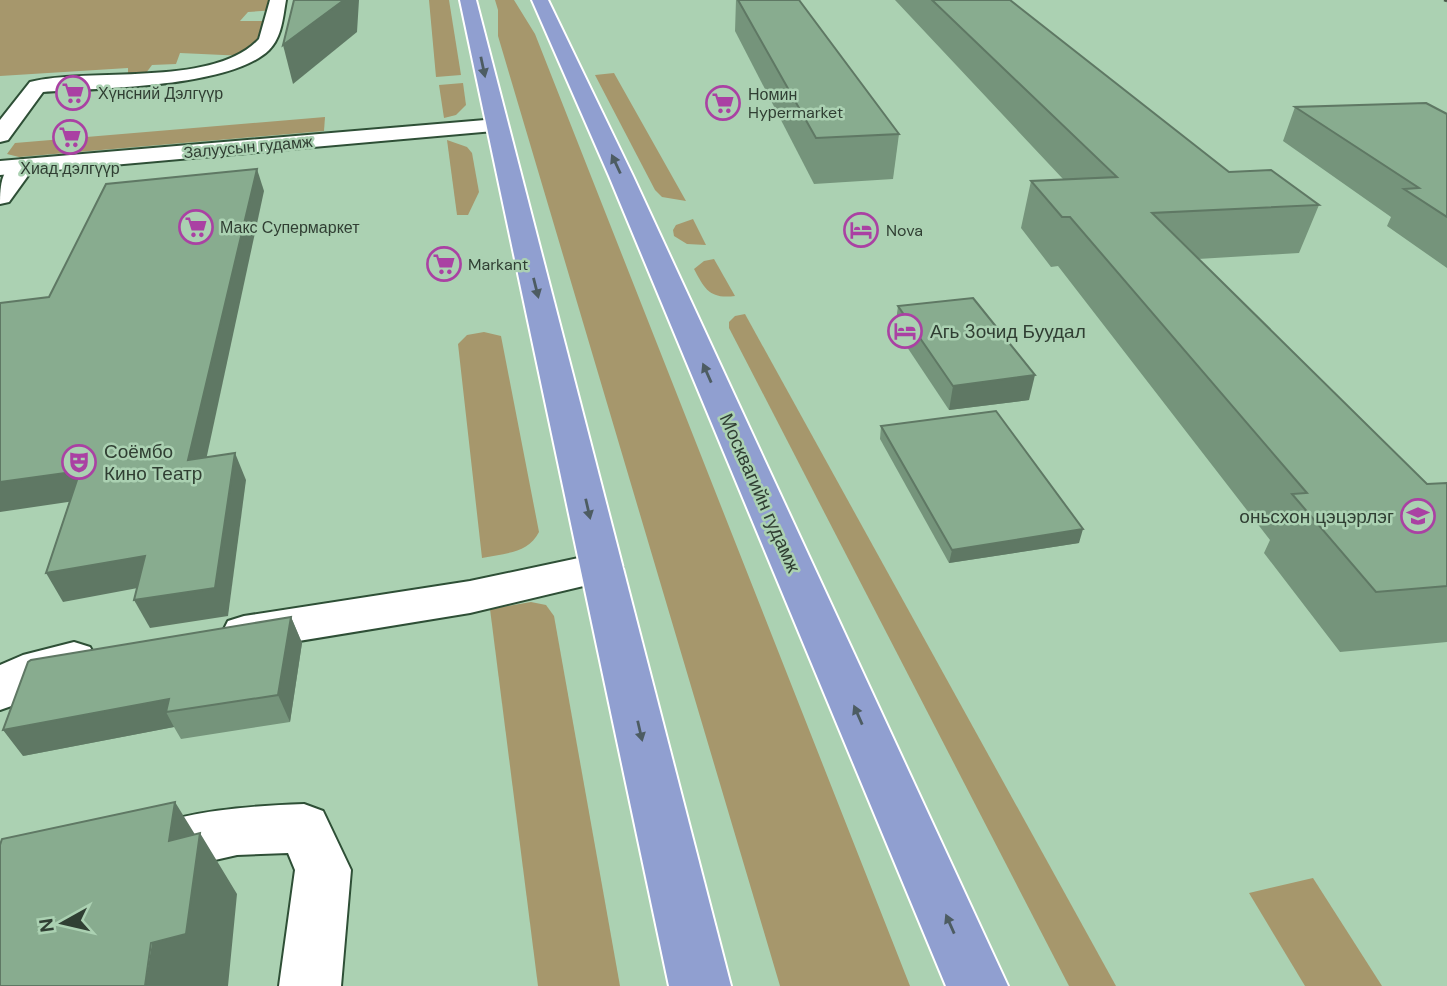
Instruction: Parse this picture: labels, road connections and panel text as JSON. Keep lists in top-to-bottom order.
{
  "streets": {
    "highway": ["Москвагийн гудамж"],
    "street": ["Залуусын гудамж"]
  },
  "places": {
    "supermarket": [
      "Хүнсний Дэлгүүр",
      "Номин Hyрermarket",
      "Хиад дэлгүүр",
      "Макс Супермаркет",
      "Markant"
    ],
    "hotel": ["Nova", "Агь 3очид Буудал"],
    "theatre": ["Соёмбо Кино Театр"],
    "school or university": ["оньсхон цэцэрлэг"]
  },
  "north": "left"
}
